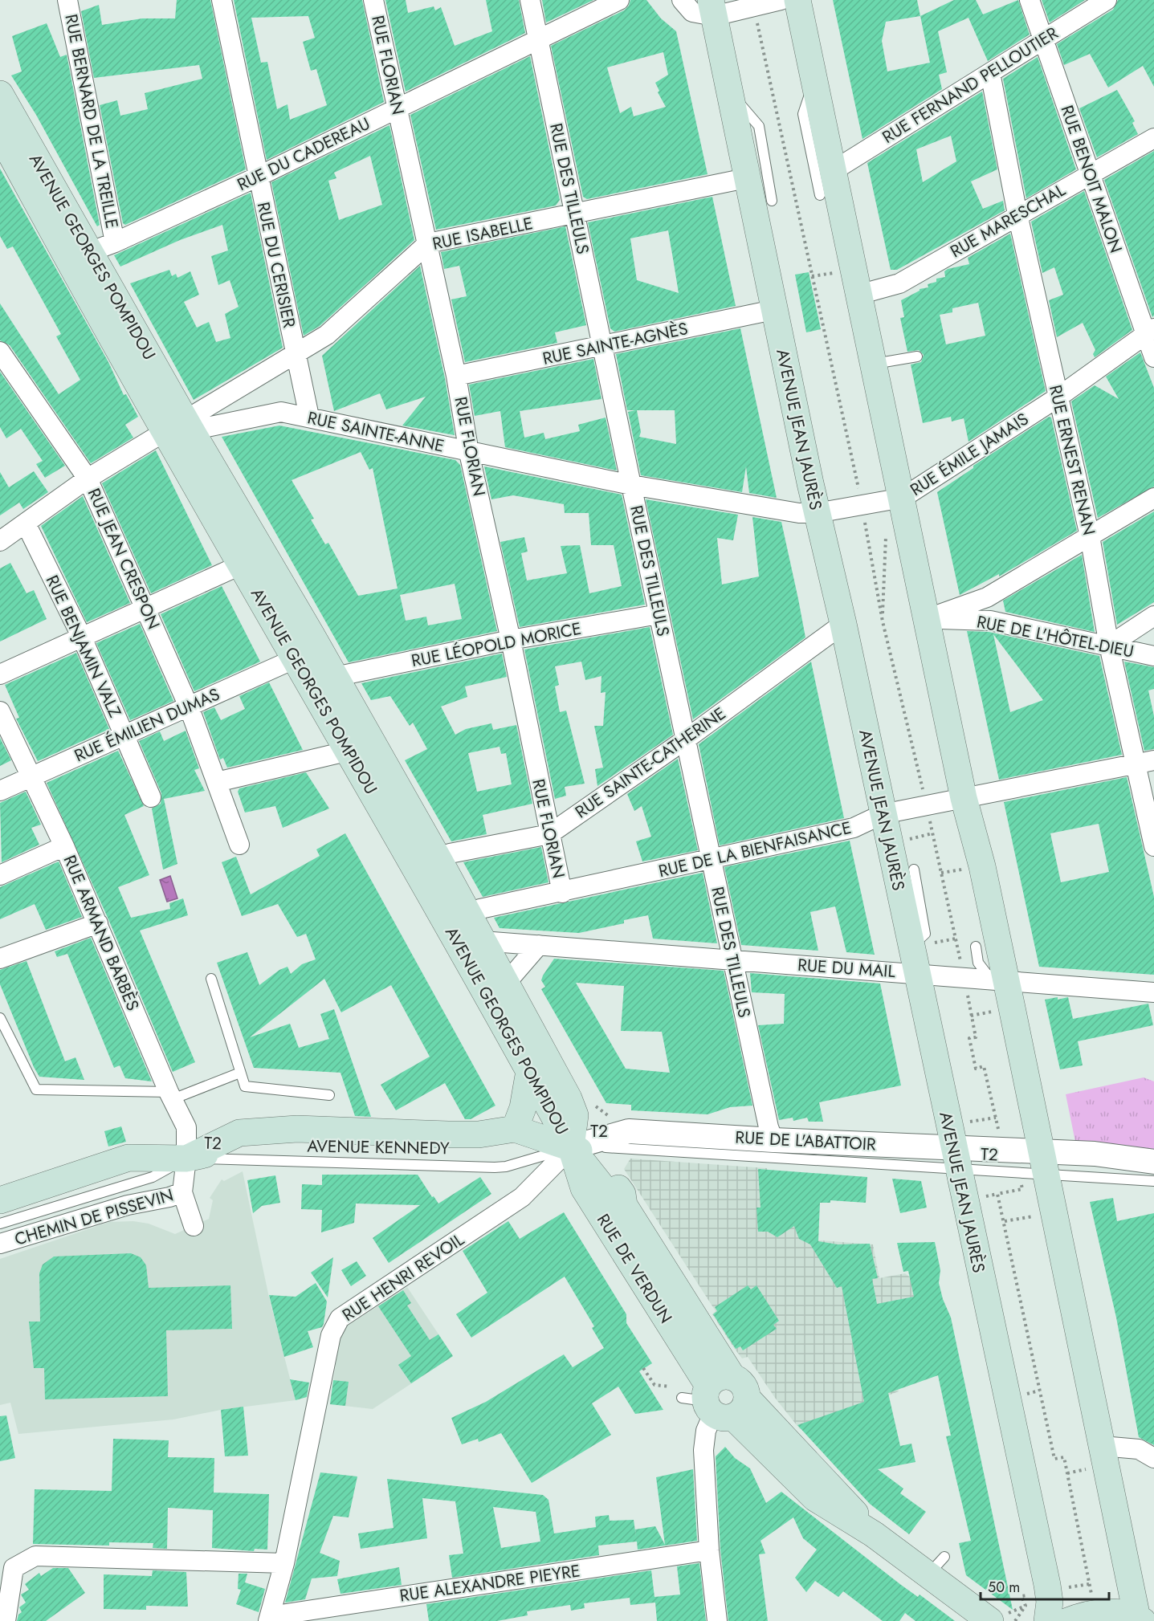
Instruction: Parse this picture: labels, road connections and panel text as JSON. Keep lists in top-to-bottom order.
{
  "streets": {
    "main road": [
      "AVENUE GEORGES POMPIDOU",
      "AVENUE JEAN JAURÈS",
      "AVENUE KENNEDY",
      "RUE DE VERDUN"
    ],
    "street": [
      "RUE FLORIAN",
      "RUE FERNAND PELLOUTIER",
      "RUE BERNARD DE LA TREILLE",
      "RUE DU CADEREAU",
      "RUE BENOIT MALON",
      "RUE DES TILLEULS",
      "RUE MARESCHAL",
      "RUE ISABELLE",
      "RUE DU CERISIER",
      "RUE SAINTE-AGNÈS",
      "RUE SAINTE-ANNE",
      "RUE ÉMILE JAMAIS",
      "RUE ERNEST RENAN",
      "RUE JEAN CRESPON",
      "RUE DE L'HÔTEL-DIEU",
      "RUE LÉOPOLD MORICE",
      "RUE BENJAMIN VALZ",
      "RUE ÉMILIEN DUMAS",
      "RUE SAINTE-CATHERINE",
      "RUE DE LA BIENFAISANCE",
      "RUE ARMAND BARBÈS",
      "RUE DU MAIL",
      "RUE DE L'ABATTOIR",
      "CHEMIN DE PISSEVIN",
      "RUE HENRI REVOIL",
      "RUE ALEXANDRE PIEYRE"
    ],
    "lane": ["T2"]
  },
  "crossings": [
    ["RUE FLORIAN", "RUE DU CADEREAU"],
    ["RUE FLORIAN", "RUE ISABELLE"],
    ["RUE FLORIAN", "RUE SAINTE-AGNÈS"],
    ["RUE FLORIAN", "RUE SAINTE-ANNE"],
    ["RUE FLORIAN", "RUE LÉOPOLD MORICE"],
    ["RUE FLORIAN", "RUE SAINTE-CATHERINE"],
    ["RUE FLORIAN", "RUE DE LA BIENFAISANCE"],
    ["RUE FERNAND PELLOUTIER", "RUE BENOIT MALON"],
    ["RUE FERNAND PELLOUTIER", "RUE ERNEST RENAN"],
    ["RUE BERNARD DE LA TREILLE", "RUE DU CADEREAU"],
    ["RUE DU CADEREAU", "RUE DES TILLEULS"],
    ["RUE DU CADEREAU", "AVENUE GEORGES POMPIDOU"],
    ["RUE DU CADEREAU", "RUE DU CERISIER"],
    ["RUE BENOIT MALON", "RUE MARESCHAL"],
    ["RUE BENOIT MALON", "RUE ÉMILE JAMAIS"],
    ["RUE DES TILLEULS", "RUE ISABELLE"],
    ["RUE DES TILLEULS", "RUE SAINTE-AGNÈS"],
    ["RUE DES TILLEULS", "RUE SAINTE-ANNE"],
    ["RUE DES TILLEULS", "RUE LÉOPOLD MORICE"],
    ["RUE DES TILLEULS", "RUE SAINTE-CATHERINE"],
    ["RUE DES TILLEULS", "RUE DE LA BIENFAISANCE"],
    ["RUE DES TILLEULS", "RUE DU MAIL"],
    ["RUE DES TILLEULS", "RUE DE L'ABATTOIR"],
    ["RUE MARESCHAL", "RUE ERNEST RENAN"],
    ["RUE ISABELLE", "AVENUE GEORGES POMPIDOU"],
    ["RUE ISABELLE", "RUE DU CERISIER"],
    ["RUE ISABELLE", "AVENUE JEAN JAURÈS"],
    ["RUE ISABELLE", "RUE SAINTE-ANNE"],
    ["RUE ISABELLE", "RUE JEAN CRESPON"],
    ["RUE ISABELLE", "RUE BENJAMIN VALZ"],
    ["AVENUE GEORGES POMPIDOU", "RUE SAINTE-ANNE"],
    ["AVENUE GEORGES POMPIDOU", "RUE LÉOPOLD MORICE"],
    ["AVENUE GEORGES POMPIDOU", "RUE ÉMILIEN DUMAS"],
    ["AVENUE GEORGES POMPIDOU", "RUE SAINTE-CATHERINE"],
    ["AVENUE GEORGES POMPIDOU", "RUE DE LA BIENFAISANCE"],
    ["AVENUE GEORGES POMPIDOU", "RUE DU MAIL"],
    ["AVENUE GEORGES POMPIDOU", "T2"],
    ["AVENUE GEORGES POMPIDOU", "RUE DE L'ABATTOIR"],
    ["AVENUE GEORGES POMPIDOU", "AVENUE KENNEDY"],
    ["AVENUE GEORGES POMPIDOU", "RUE DE VERDUN"],
    ["AVENUE GEORGES POMPIDOU", "RUE HENRI REVOIL"],
    ["RUE DU CERISIER", "RUE SAINTE-ANNE"],
    ["RUE SAINTE-AGNÈS", "AVENUE JEAN JAURÈS"],
    ["AVENUE JEAN JAURÈS", "RUE SAINTE-ANNE"],
    ["AVENUE JEAN JAURÈS", "RUE SAINTE-CATHERINE"],
    ["AVENUE JEAN JAURÈS", "RUE DE LA BIENFAISANCE"],
    ["AVENUE JEAN JAURÈS", "RUE DU MAIL"],
    ["AVENUE JEAN JAURÈS", "T2"],
    ["AVENUE JEAN JAURÈS", "RUE DE L'ABATTOIR"],
    ["RUE SAINTE-ANNE", "RUE ÉMILE JAMAIS"],
    ["RUE ÉMILE JAMAIS", "RUE ERNEST RENAN"],
    ["RUE ERNEST RENAN", "RUE DE L'HÔTEL-DIEU"],
    ["RUE ERNEST RENAN", "RUE DE LA BIENFAISANCE"],
    ["RUE JEAN CRESPON", "RUE ÉMILIEN DUMAS"],
    ["RUE BENJAMIN VALZ", "RUE ÉMILIEN DUMAS"],
    ["RUE ÉMILIEN DUMAS", "RUE ARMAND BARBÈS"],
    ["RUE ARMAND BARBÈS", "T2"],
    ["RUE ARMAND BARBÈS", "AVENUE KENNEDY"],
    ["RUE ARMAND BARBÈS", "CHEMIN DE PISSEVIN"],
    ["T2", "RUE DE L'ABATTOIR"],
    ["T2", "AVENUE KENNEDY"],
    ["T2", "CHEMIN DE PISSEVIN"],
    ["T2", "RUE DE VERDUN"],
    ["T2", "RUE HENRI REVOIL"],
    ["RUE DE L'ABATTOIR", "AVENUE KENNEDY"],
    ["RUE DE L'ABATTOIR", "RUE DE VERDUN"],
    ["RUE DE L'ABATTOIR", "RUE HENRI REVOIL"],
    ["AVENUE KENNEDY", "CHEMIN DE PISSEVIN"],
    ["AVENUE KENNEDY", "RUE DE VERDUN"],
    ["AVENUE KENNEDY", "RUE HENRI REVOIL"],
    ["RUE DE VERDUN", "RUE HENRI REVOIL"],
    ["RUE HENRI REVOIL", "RUE ALEXANDRE PIEYRE"]
  ],
  "scale_bar": "50 m"
}
